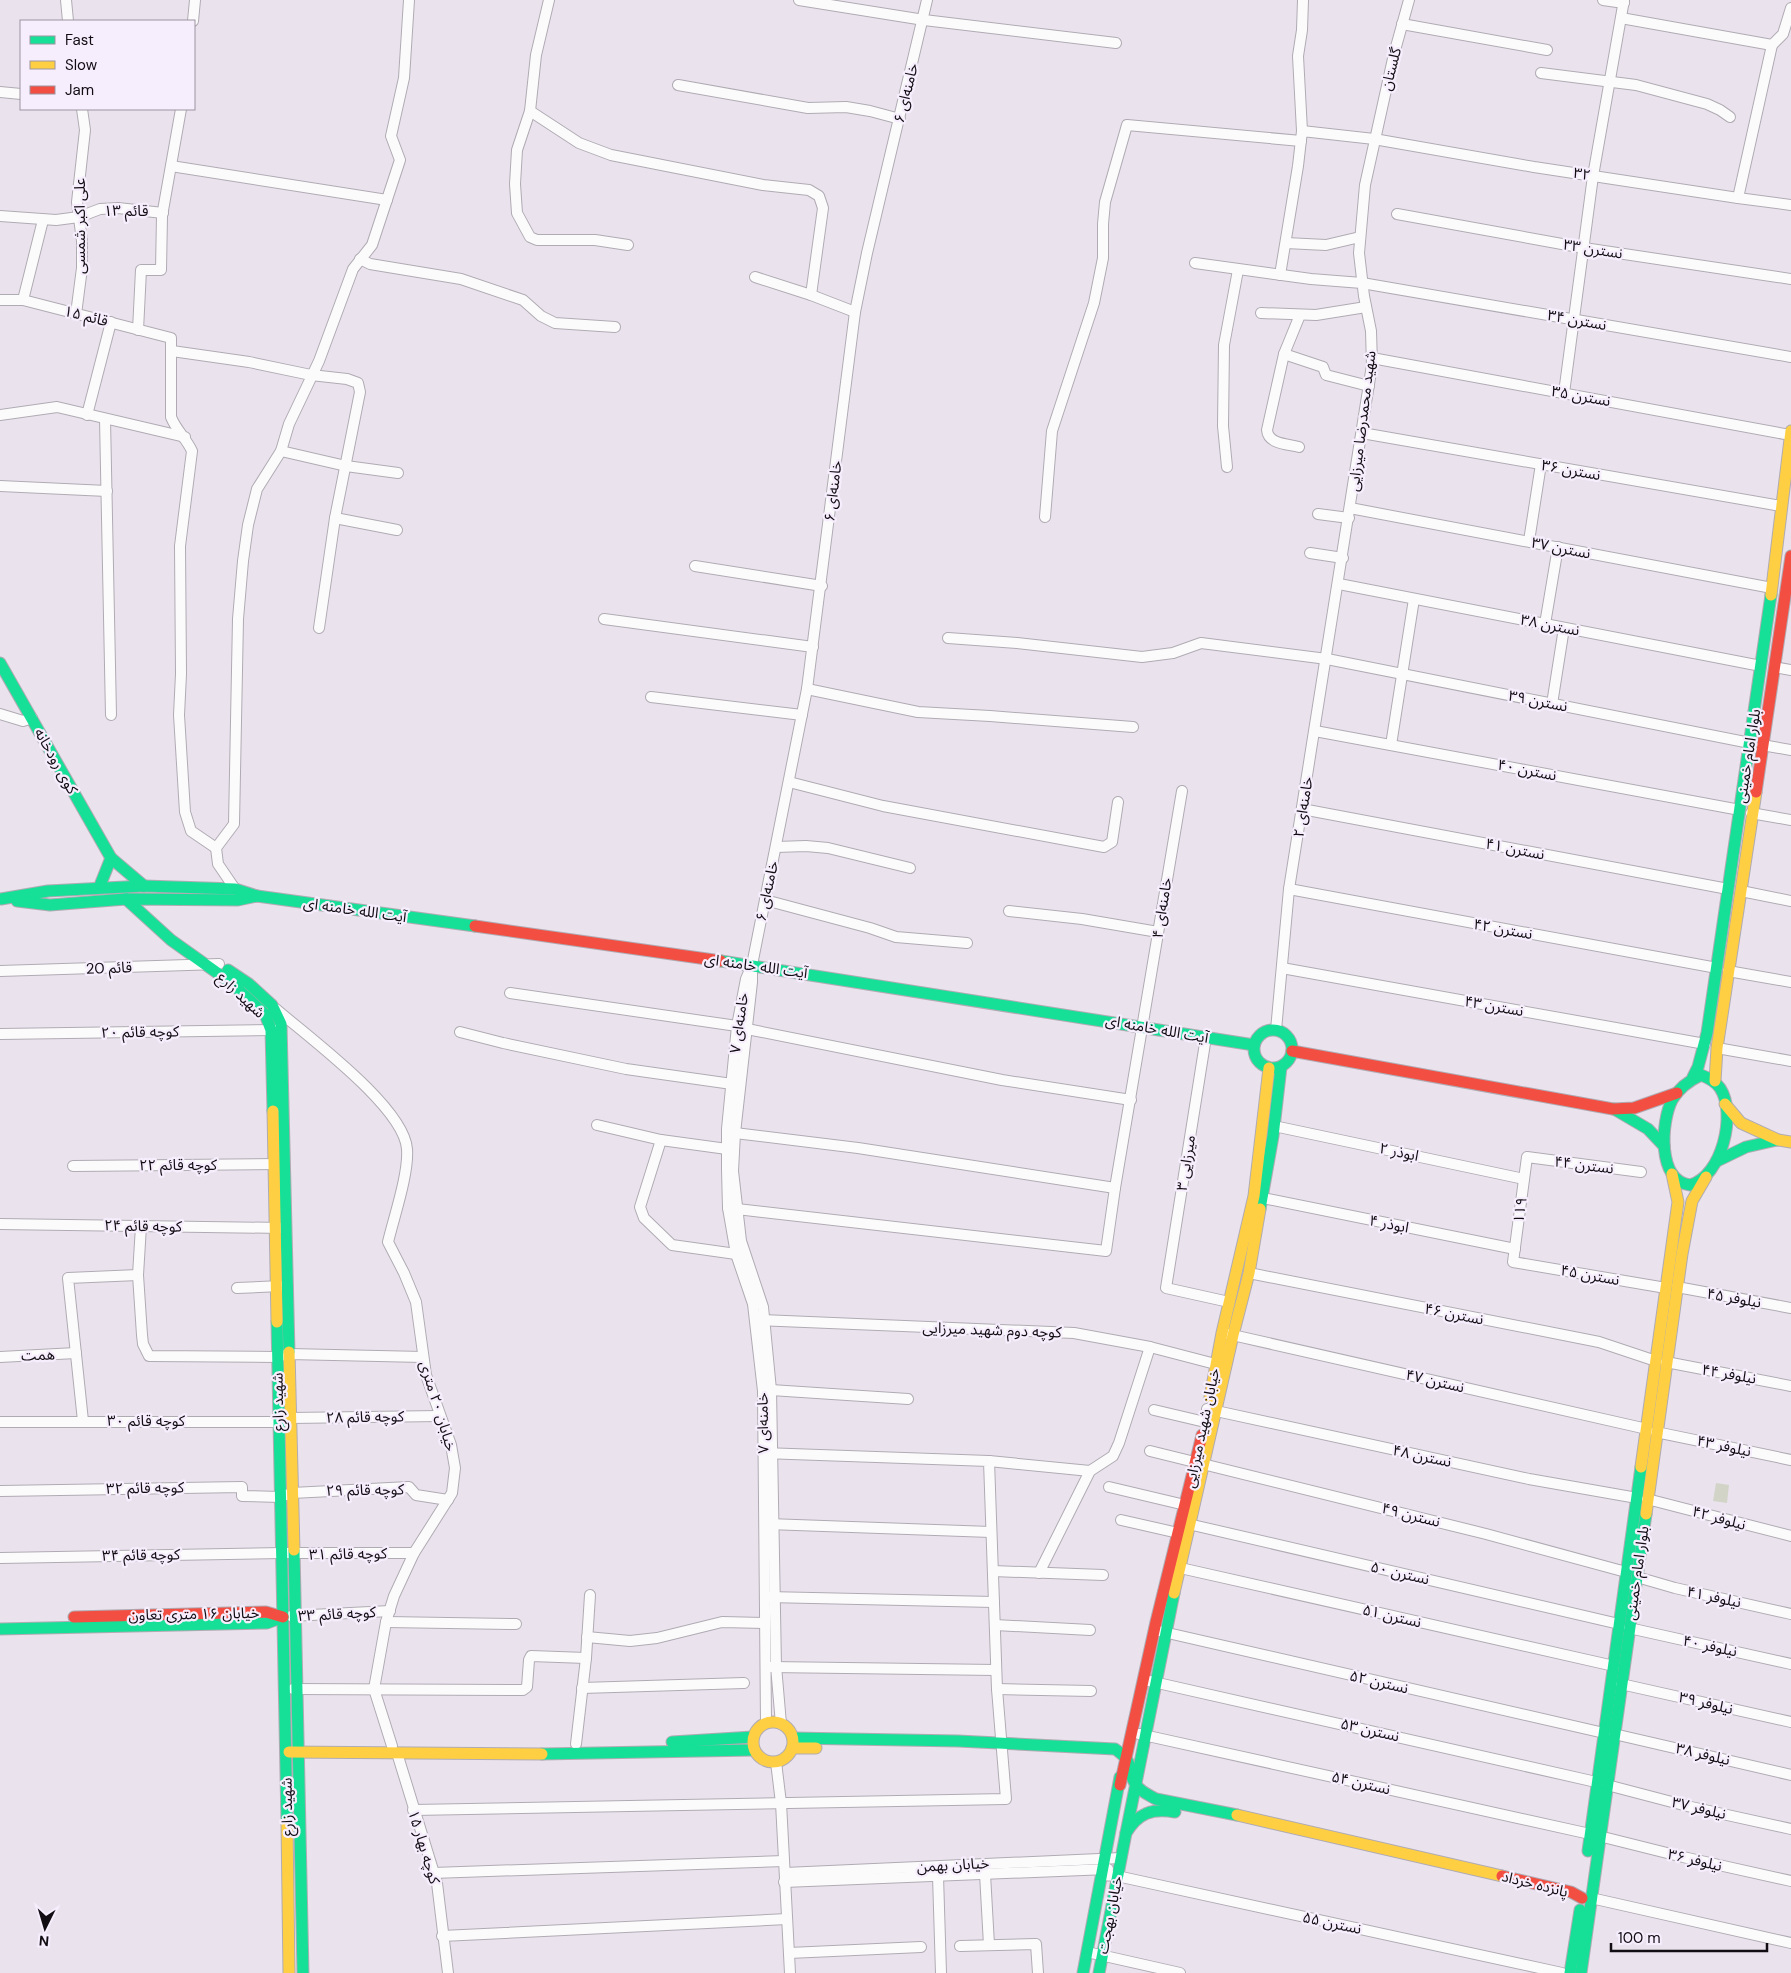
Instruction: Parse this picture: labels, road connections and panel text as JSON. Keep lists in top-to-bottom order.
{
  "streets": {
    "street": [
      "گلستان",
      "خامنه‌ای ۶",
      "۳۲",
      "قائم ۱۳",
      "علی اکبر شمسی",
      "نسترن ۳۳",
      "قائم ۱۵",
      "نسترن ۳۴",
      "نسترن ۳۵",
      "شهید محمدرضا میرزایی",
      "نسترن ۳۶",
      "نسترن ۳۷",
      "نسترن ۳۸",
      "نسترن ۳۹",
      "بلوار امام خمینی",
      "کوی رودخانه",
      "نسترن ۴۰",
      "خامنه‌ای ۲",
      "نسترن ۴۱",
      "خامنه‌ای ۴",
      "آیت الله خامنه ای",
      "نسترن ۴۲",
      "قائم 20",
      "شهید زارع",
      "نسترن ۴۳",
      "خامنه‌ای ۷",
      "کوچه قائم ۲۰",
      "ابوذر ۲",
      "میرزایی ۳",
      "کوچه قائم ۲۲",
      "نسترن ۴۴",
      "۱۱۹",
      "ابوذر ۴",
      "کوچه قائم ۲۴",
      "نسترن ۴۵",
      "نیلوفر ۴۵",
      "نسترن ۴۶",
      "کوچه دوم شهید میرزایی",
      "همت",
      "نیلوفر ۴۴",
      "نسترن ۴۷",
      "خیابان ۲۰ متری",
      "کوچه قائم ۲۸",
      "کوچه قائم ۳۰",
      "خیابان شهید میرزایی",
      "نیلوفر ۴۳",
      "نسترن ۴۸",
      "کوچه قائم ۳۲",
      "کوچه قائم ۲۹",
      "نسترن ۴۹",
      "نیلوفر ۴۲",
      "۳۱ کوچه قائم",
      "کوچه قائم ۳۴",
      "نسترن ۵۰",
      "نیلوفر ۴۱",
      "خیابان ۱۶ متری تعاون",
      "کوچه قائم ۳۳",
      "نسترن ۵۱",
      "نیلوفر ۴۰",
      "نسترن ۵۲",
      "نیلوفر ۳۹",
      "نسترن ۵۳",
      "نیلوفر ۳۸",
      "نسترن ۵۴",
      "نیلوفر ۳۷",
      "کوچه بهار ۱۵",
      "نیلوفر ۳۶",
      "خیابان بهمن",
      "پانزده خرداد",
      "خیابان بهجت",
      "نسترن ۵۵"
    ]
  },
  "crossings": [
    ["گلستان", "۳۲"],
    ["گلستان", "شهید محمدرضا میرزایی"],
    ["خامنه‌ای ۶", "آیت الله خامنه ای"],
    ["خامنه‌ای ۶", "خامنه‌ای ۷"],
    ["۳۲", "شهید محمدرضا میرزایی"],
    ["قائم ۱۳", "علی اکبر شمسی"],
    ["علی اکبر شمسی", "قائم ۱۵"],
    ["نسترن ۳۴", "شهید محمدرضا میرزایی"],
    ["نسترن ۳۵", "شهید محمدرضا میرزایی"],
    ["نسترن ۳۵", "بلوار امام خمینی"],
    ["شهید محمدرضا میرزایی", "نسترن ۳۶"],
    ["شهید محمدرضا میرزایی", "نسترن ۳۷"],
    ["شهید محمدرضا میرزایی", "نسترن ۳۸"],
    ["شهید محمدرضا میرزایی", "خامنه‌ای ۲"],
    ["نسترن ۳۶", "بلوار امام خمینی"],
    ["نسترن ۳۷", "بلوار امام خمینی"],
    ["نسترن ۳۸", "بلوار امام خمینی"],
    ["نسترن ۳۸", "خامنه‌ای ۲"],
    ["نسترن ۳۹", "بلوار امام خمینی"],
    ["نسترن ۳۹", "خامنه‌ای ۲"],
    ["بلوار امام خمینی", "نسترن ۴۰"],
    ["بلوار امام خمینی", "نسترن ۴۱"],
    ["بلوار امام خمینی", "نسترن ۴۲"],
    ["بلوار امام خمینی", "نسترن ۴۳"],
    ["بلوار امام خمینی", "نسترن ۴۵"],
    ["بلوار امام خمینی", "نیلوفر ۴۵"],
    ["بلوار امام خمینی", "نسترن ۴۶"],
    ["بلوار امام خمینی", "نیلوفر ۴۴"],
    ["بلوار امام خمینی", "نسترن ۴۷"],
    ["بلوار امام خمینی", "نیلوفر ۴۳"],
    ["بلوار امام خمینی", "نسترن ۴۸"],
    ["بلوار امام خمینی", "نسترن ۴۹"],
    ["بلوار امام خمینی", "نیلوفر ۴۲"],
    ["بلوار امام خمینی", "نسترن ۵۰"],
    ["بلوار امام خمینی", "نیلوفر ۴۱"],
    ["بلوار امام خمینی", "نسترن ۵۱"],
    ["بلوار امام خمینی", "نیلوفر ۴۰"],
    ["بلوار امام خمینی", "نسترن ۵۲"],
    ["بلوار امام خمینی", "نیلوفر ۳۹"],
    ["بلوار امام خمینی", "نسترن ۵۳"],
    ["بلوار امام خمینی", "نیلوفر ۳۸"],
    ["بلوار امام خمینی", "نسترن ۵۴"],
    ["بلوار امام خمینی", "نیلوفر ۳۷"],
    ["بلوار امام خمینی", "نیلوفر ۳۶"],
    ["بلوار امام خمینی", "پانزده خرداد"],
    ["نسترن ۴۰", "خامنه‌ای ۲"],
    ["خامنه‌ای ۲", "نسترن ۴۱"],
    ["خامنه‌ای ۲", "آیت الله خامنه ای"],
    ["خامنه‌ای ۲", "نسترن ۴۲"],
    ["خامنه‌ای ۲", "نسترن ۴۳"],
    ["خامنه‌ای ۲", "خیابان شهید میرزایی"],
    ["خامنه‌ای ۴", "آیت الله خامنه ای"],
    ["خامنه‌ای ۴", "خامنه‌ای ۷"],
    ["آیت الله خامنه ای", "شهید زارع"],
    ["آیت الله خامنه ای", "خامنه‌ای ۷"],
    ["آیت الله خامنه ای", "میرزایی ۳"],
    ["آیت الله خامنه ای", "خیابان شهید میرزایی"],
    ["قائم 20", "شهید زارع"],
    ["شهید زارع", "کوچه قائم ۲۰"],
    ["شهید زارع", "کوچه قائم ۲۲"],
    ["شهید زارع", "کوچه قائم ۲۴"],
    ["شهید زارع", "خیابان ۲۰ متری"],
    ["شهید زارع", "کوچه قائم ۲۸"],
    ["شهید زارع", "کوچه قائم ۳۰"],
    ["شهید زارع", "کوچه قائم ۳۲"],
    ["شهید زارع", "کوچه قائم ۲۹"],
    ["شهید زارع", "۳۱ کوچه قائم"],
    ["شهید زارع", "کوچه قائم ۳۴"],
    ["شهید زارع", "خیابان ۱۶ متری تعاون"],
    ["شهید زارع", "کوچه قائم ۳۳"],
    ["خامنه‌ای ۷", "کوچه دوم شهید میرزایی"],
    ["ابوذر ۲", "۱۱۹"],
    ["ابوذر ۲", "خیابان شهید میرزایی"],
    ["میرزایی ۳", "خیابان شهید میرزایی"],
    ["نسترن ۴۴", "۱۱۹"],
    ["۱۱۹", "ابوذر ۴"],
    ["۱۱۹", "نسترن ۴۵"],
    ["ابوذر ۴", "خیابان شهید میرزایی"],
    ["نسترن ۴۵", "نیلوفر ۴۵"],
    ["نسترن ۴۶", "نیلوفر ۴۴"],
    ["نسترن ۴۶", "خیابان شهید میرزایی"],
    ["کوچه دوم شهید میرزایی", "خیابان شهید میرزایی"],
    ["نسترن ۴۷", "خیابان شهید میرزایی"],
    ["نسترن ۴۷", "نیلوفر ۴۳"],
    ["خیابان ۲۰ متری", "کوچه قائم ۲۸"],
    ["خیابان ۲۰ متری", "کوچه قائم ۲۹"],
    ["خیابان ۲۰ متری", "۳۱ کوچه قائم"],
    ["خیابان ۲۰ متری", "کوچه قائم ۳۳"],
    ["خیابان ۲۰ متری", "کوچه بهار ۱۵"],
    ["کوچه قائم ۲۸", "کوچه قائم ۳۰"],
    ["خیابان شهید میرزایی", "نسترن ۴۸"],
    ["خیابان شهید میرزایی", "نسترن ۴۹"],
    ["خیابان شهید میرزایی", "نسترن ۵۰"],
    ["خیابان شهید میرزایی", "نسترن ۵۱"],
    ["خیابان شهید میرزایی", "نسترن ۵۲"],
    ["خیابان شهید میرزایی", "نسترن ۵۳"],
    ["خیابان شهید میرزایی", "نسترن ۵۴"],
    ["خیابان شهید میرزایی", "پانزده خرداد"],
    ["خیابان شهید میرزایی", "خیابان بهجت"],
    ["نسترن ۴۸", "نیلوفر ۴۲"],
    ["کوچه قائم ۳۲", "کوچه قائم ۲۹"],
    ["۳۱ کوچه قائم", "کوچه قائم ۳۴"],
    ["نسترن ۵۰", "نیلوفر ۴۰"],
    ["خیابان ۱۶ متری تعاون", "کوچه قائم ۳۳"],
    ["نسترن ۵۲", "نیلوفر ۳۸"],
    ["نسترن ۵۳", "نیلوفر ۳۷"],
    ["نسترن ۵۴", "نیلوفر ۳۶"],
    ["خیابان بهمن", "خیابان بهجت"],
    ["خیابان بهمن", "نسترن ۵۵"],
    ["پانزده خرداد", "خیابان بهجت"],
    ["خیابان بهجت", "نسترن ۵۵"]
  ],
  "legend": ["Fast", "Slow", "Jam"],
  "scale_bar": "100 m",
  "north": "bottom"
}
